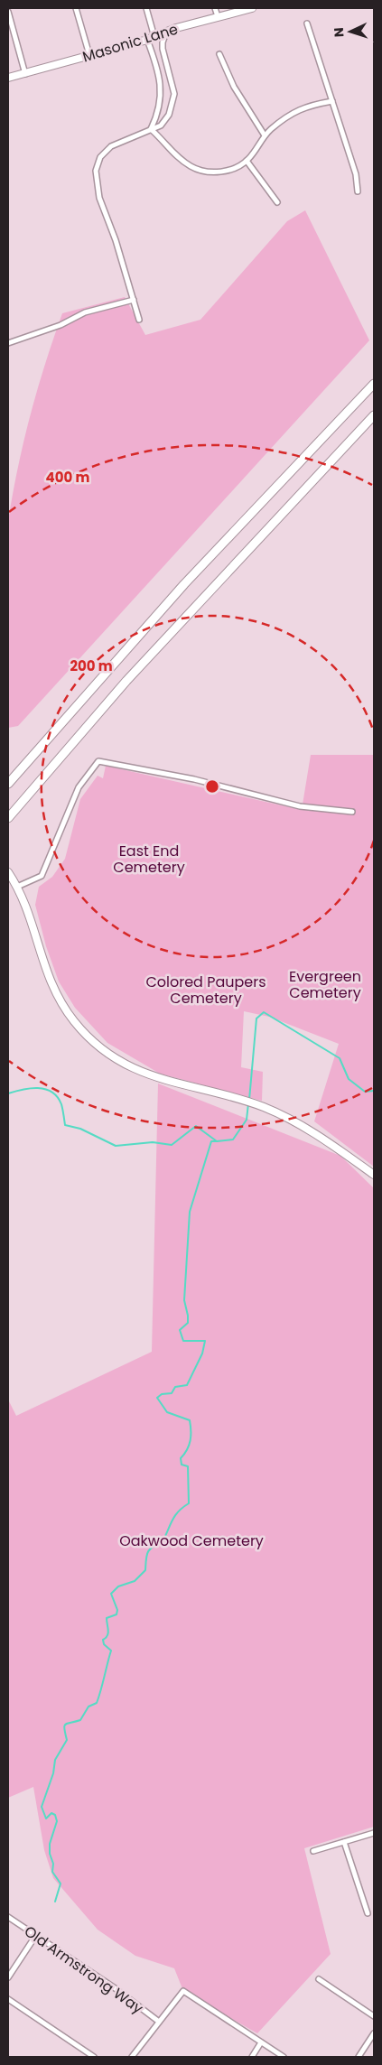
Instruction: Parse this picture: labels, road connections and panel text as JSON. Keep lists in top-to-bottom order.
{
  "streets": {
    "street": ["Masonic Lane", "Old Armstrong Way"]
  },
  "parks": [
    "East End Cemetery",
    "Evergreen Cemetery",
    "Colored Paupers Cemetery",
    "Oakwood Cemetery"
  ],
  "north": "left",
  "rings": ["400 m", "200 m"]
}
